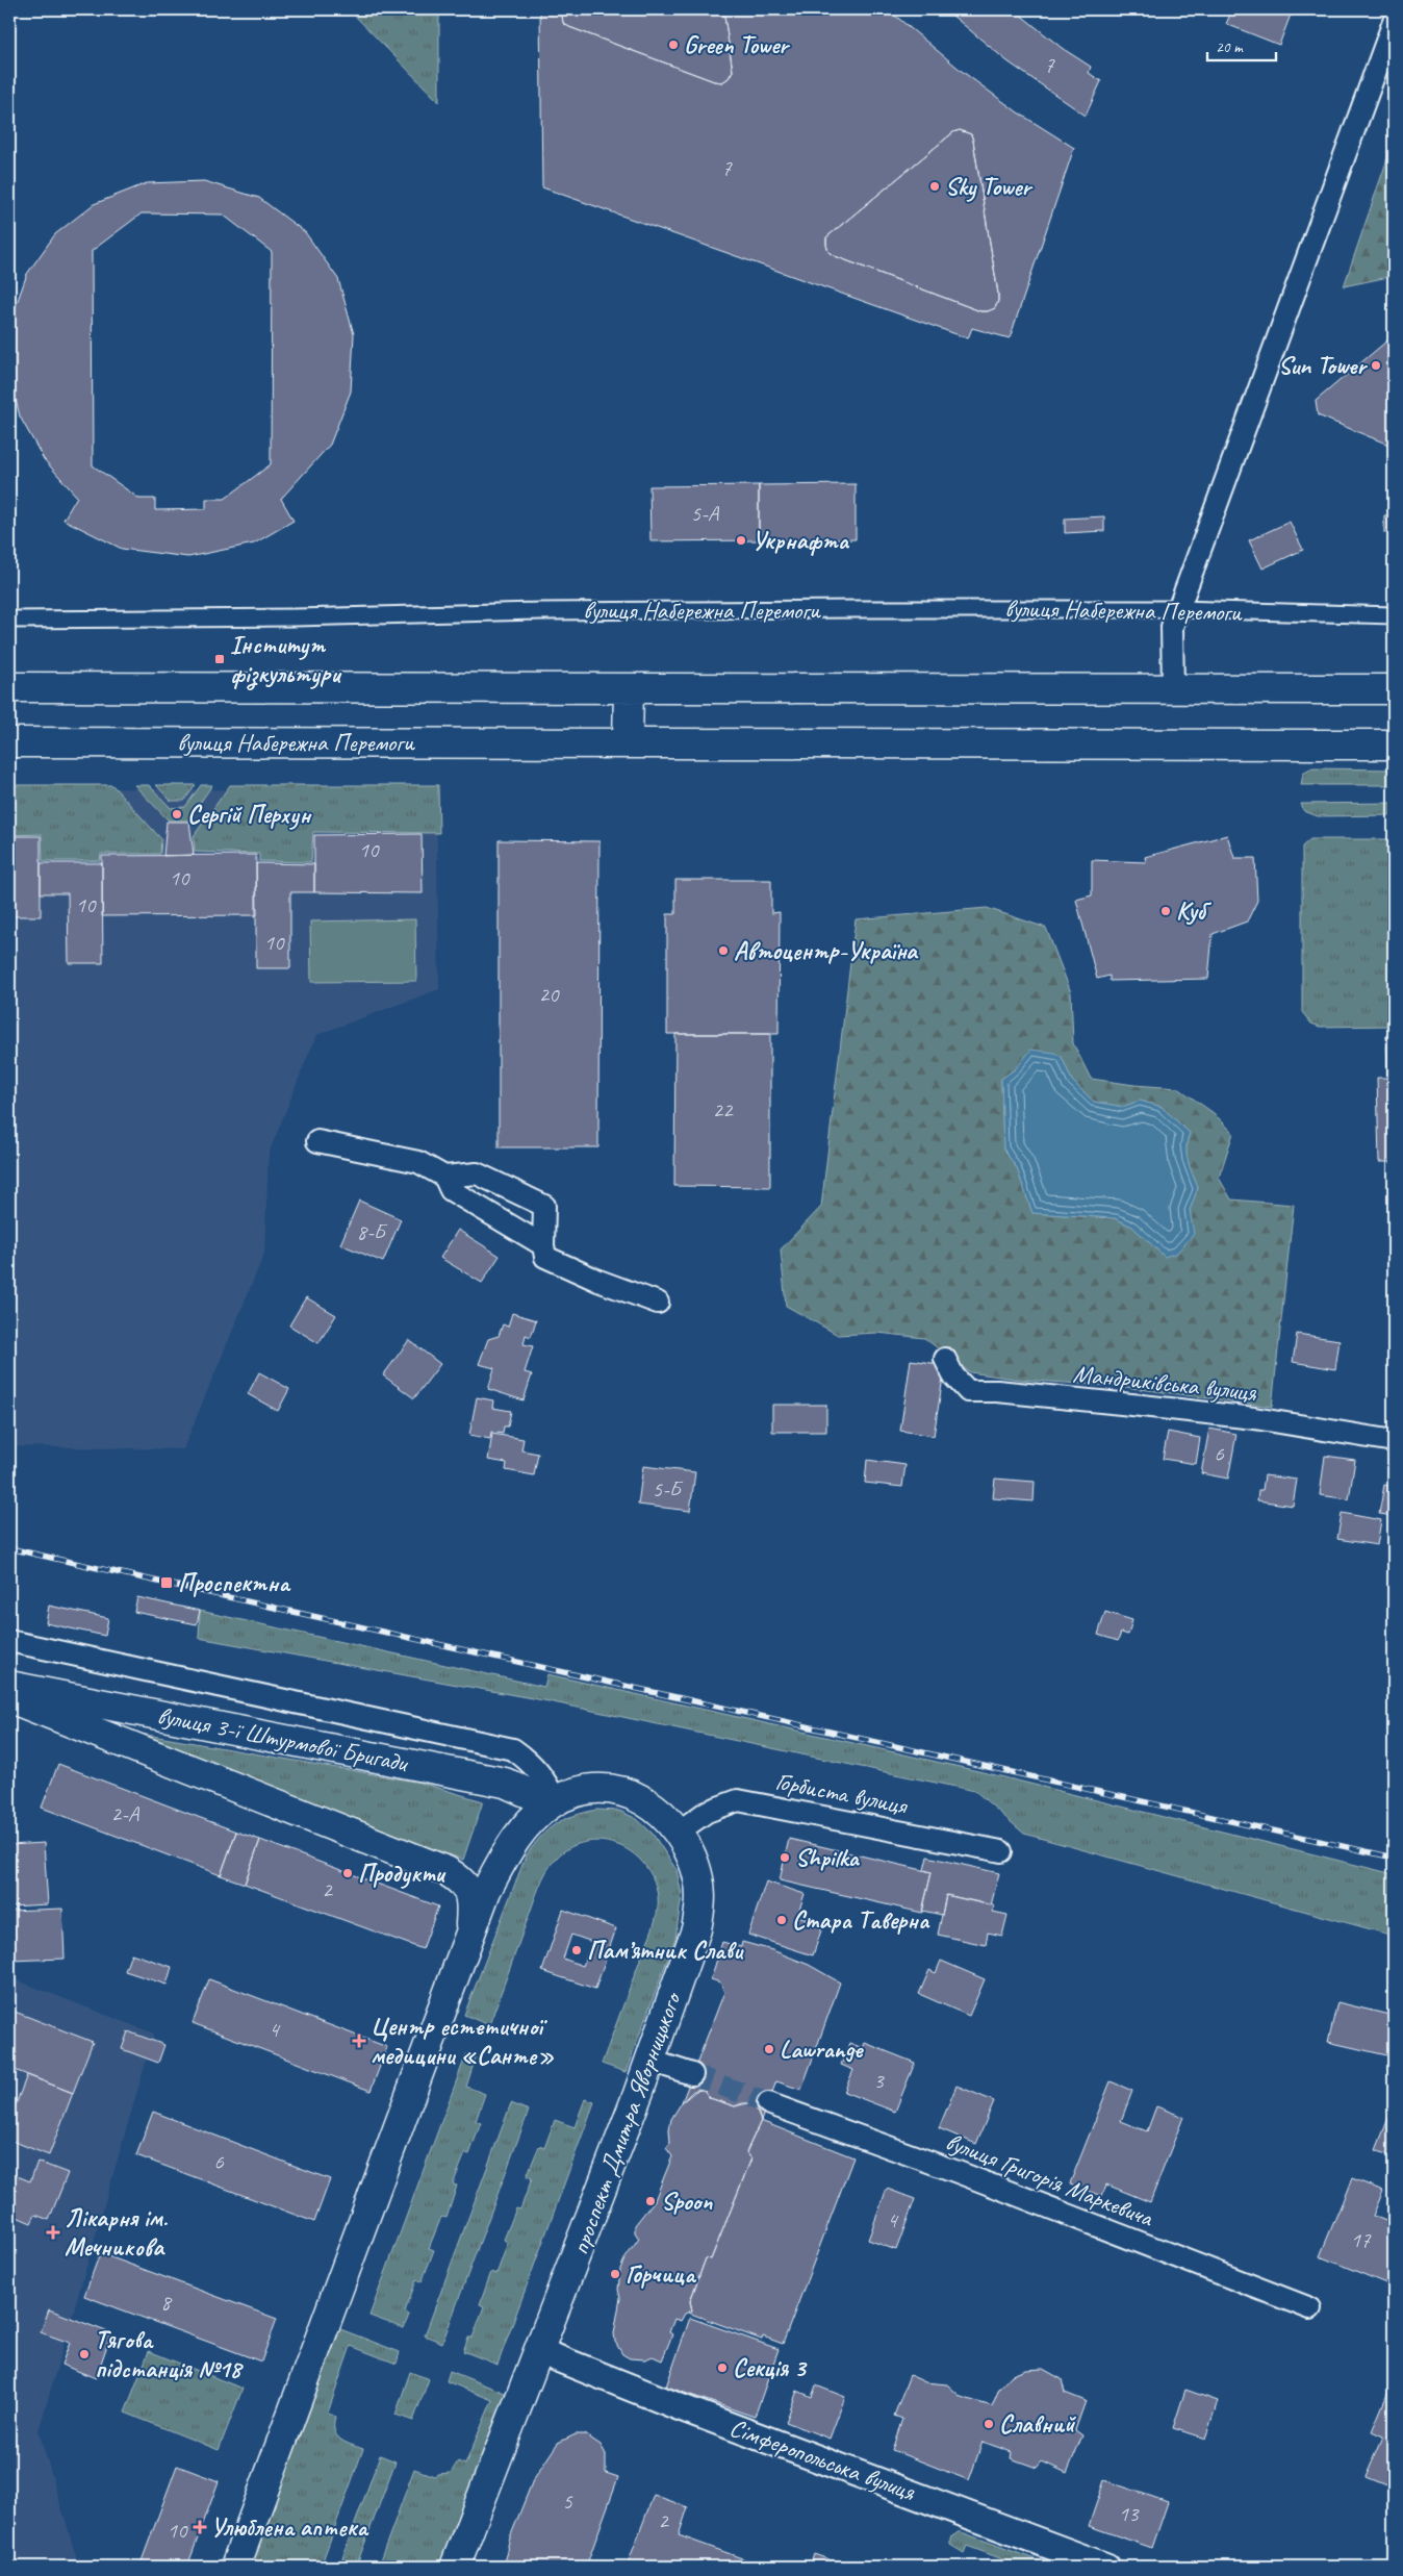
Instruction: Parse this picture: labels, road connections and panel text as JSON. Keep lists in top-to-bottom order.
{
  "streets": {
    "main road": ["вулиця Набережна Перемоги", "вулиця 3-ї Штурмової Бригади", "проспект Дмитра Яворницького"],
    "street": [
      "Мандриківська вулиця",
      "Горбиста вулиця",
      "вулиця Григорія Маркевича",
      "Сімферопольська вулиця"
    ]
  },
  "crossings": [
    ["вулиця 3-ї Штурмової Бригади", "проспект Дмитра Яворницького"],
    ["Горбиста вулиця", "проспект Дмитра Яворницького"],
    ["проспект Дмитра Яворницького", "Сімферопольська вулиця"]
  ],
  "places": {
    "other": [
      "Green Tower",
      "Sky Tower",
      "Sun Tower",
      "Укрнафта",
      "Сергій Перхун",
      "Куб",
      "Автоцентр-Україна",
      "Shpilka",
      "Продукти",
      "Стара Таверна",
      "Пам’ятник Слави",
      "Lawrange",
      "Spoon",
      "Горчица",
      "Тягова пiдстанцiя №18",
      "Секція 3",
      "Славний"
    ],
    "transit": ["Інститут фізкультури", "Проспектна"],
    "health": ["Центр естетичної медицини «Санте»", "Лікарня ім. Мечникова", "Улюблена аптека"]
  },
  "house_numbers": [
    "7",
    "7",
    "5-А",
    "10",
    "10",
    "10",
    "10",
    "20",
    "22",
    "8-Б",
    "6",
    "5-Б",
    "2-А",
    "2",
    "4",
    "3",
    "6",
    "4",
    "17",
    "8",
    "5",
    "13",
    "2",
    "10"
  ],
  "scale_bar": "20 m"
}
